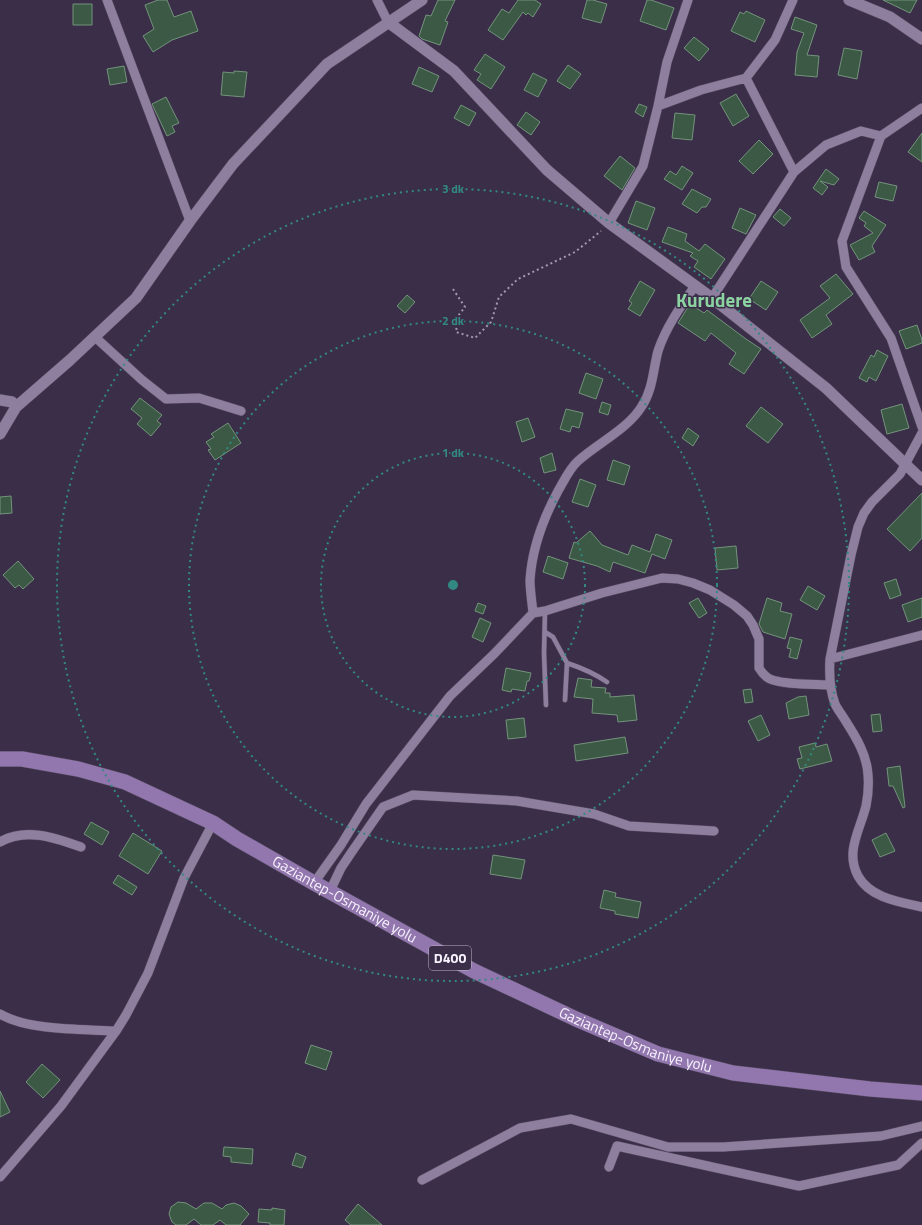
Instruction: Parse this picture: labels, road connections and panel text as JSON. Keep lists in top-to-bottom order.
{
  "streets": {
    "highway": ["Gaziantep-Osmaniye yolu", "D400"]
  },
  "districts": ["Kurudere"],
  "rings": ["3 dk", "2 dk", "1 dk"]
}
